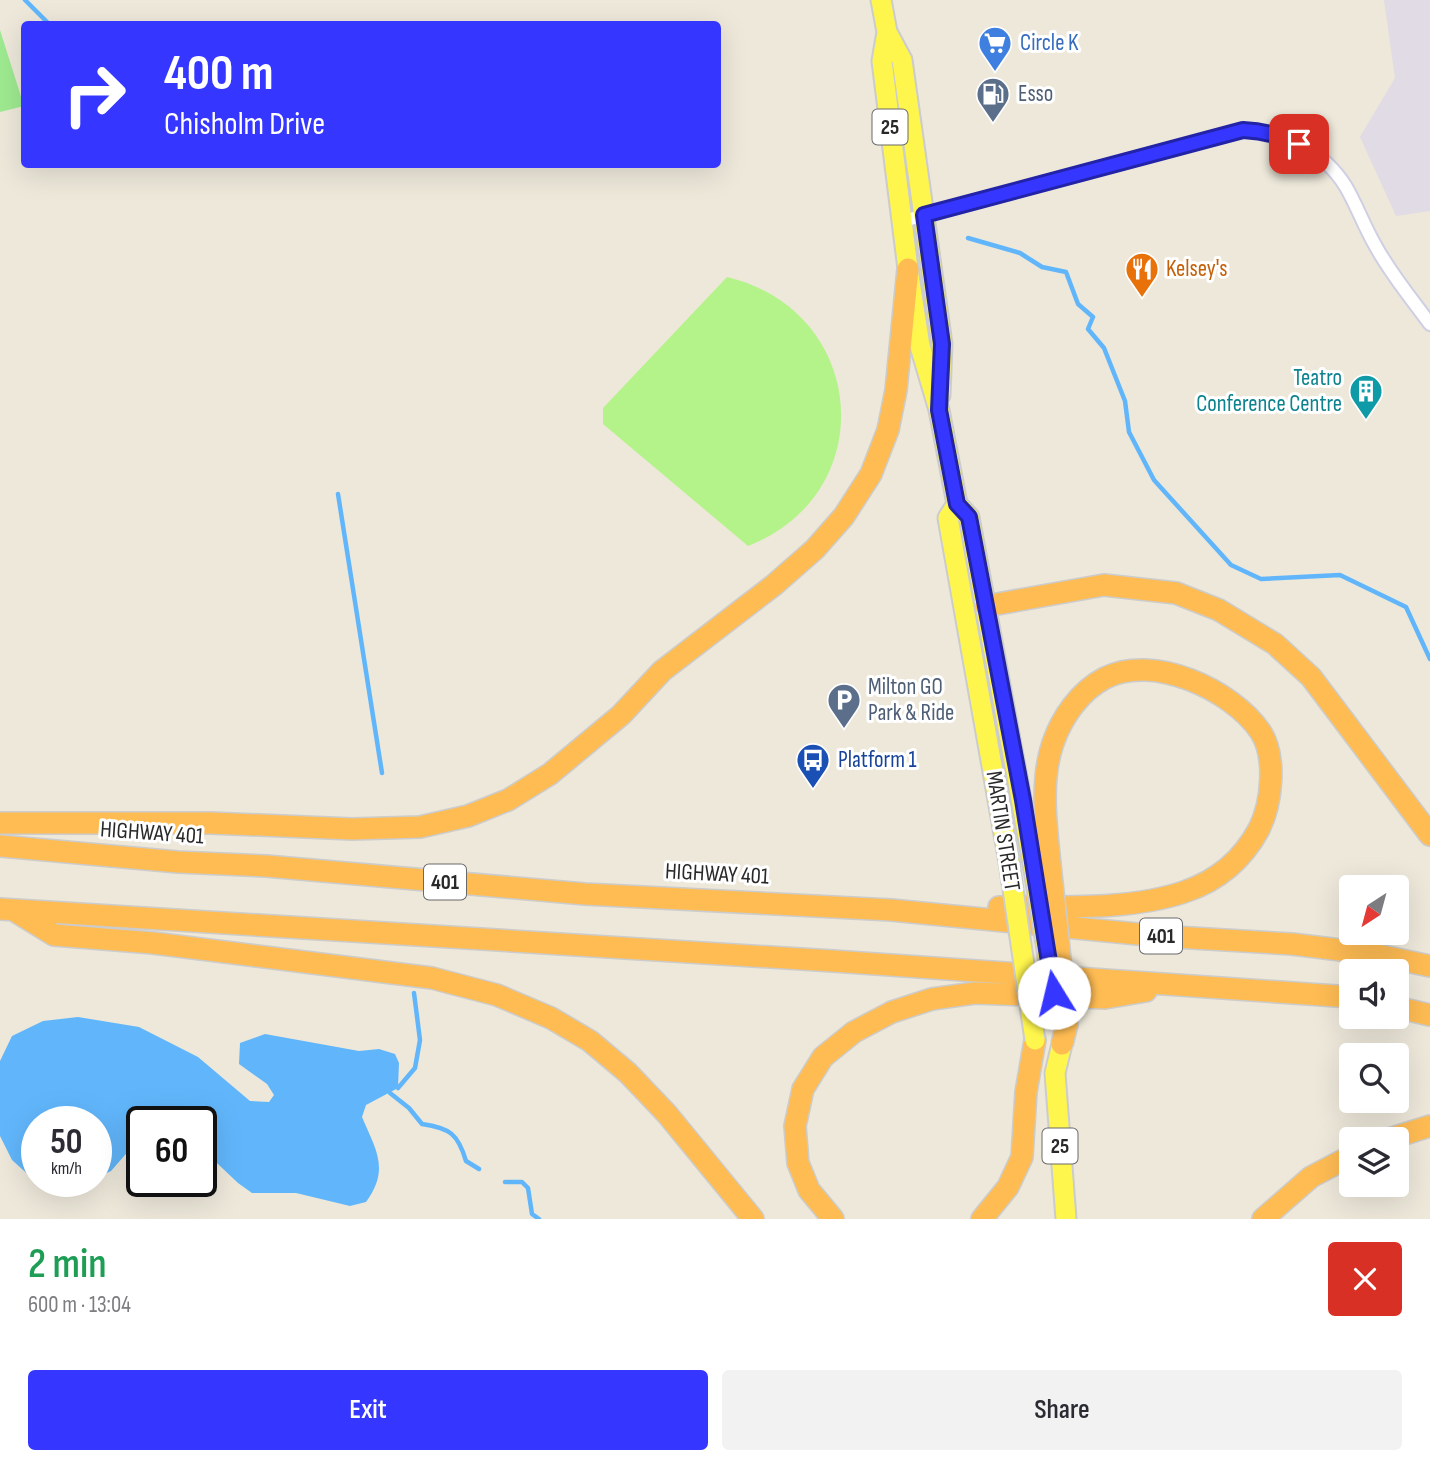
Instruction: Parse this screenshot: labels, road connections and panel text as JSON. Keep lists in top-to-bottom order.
{
  "streets": {
    "highway": ["HIGHWAY 401", "401"],
    "main road": ["25", "MARTIN STREET"]
  },
  "crossings": [
    ["25", "MARTIN STREET"]
  ],
  "places": {
    "supermarket": ["Circle K"],
    "fuel station": ["Esso"],
    "restaurant": ["Kelsey's"],
    "building": ["Teatro Conference Centre"],
    "parking": ["Milton GO Park & Ride"],
    "bus stop": ["Platform 1"]
  },
  "north": "bottom left",
  "page": {
    "turn": ["400 m", "Chisholm Drive"],
    "speed": "50 km/h",
    "limit": "60",
    "heading": ["2 min", "600 m · 13:04"],
    "buttons": ["Exit", "Share"]
  }
}
